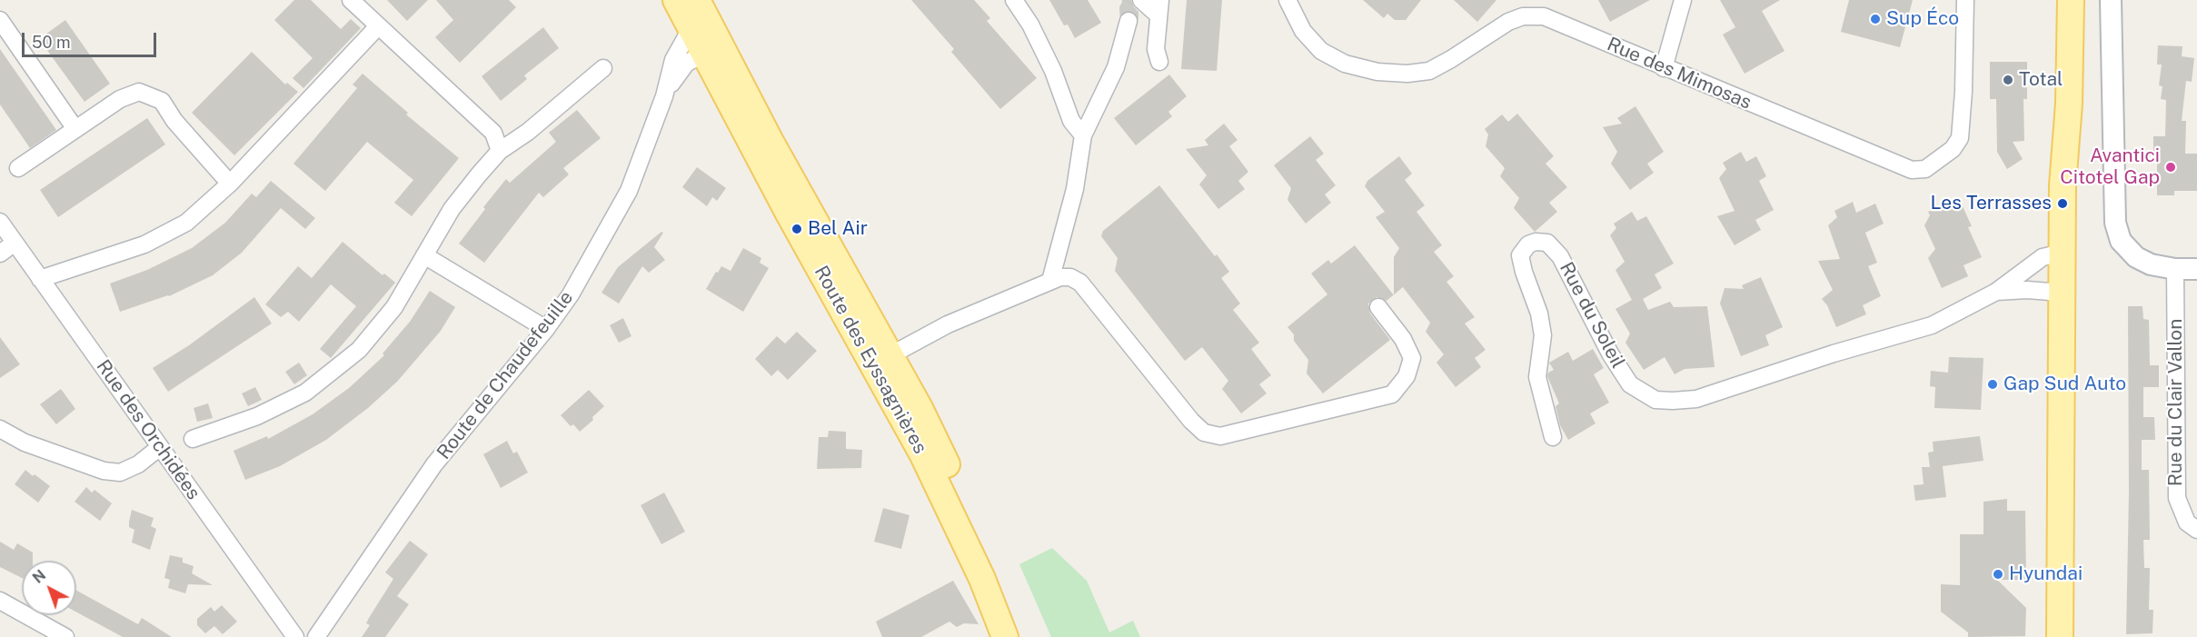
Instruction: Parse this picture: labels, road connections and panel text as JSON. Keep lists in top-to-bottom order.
{
  "streets": {
    "main road": ["Route des Eyssagnières"],
    "street": [
      "Rue des Mimosas",
      "Rue du Soleil",
      "Route de Chaudefeuille",
      "Rue du Clair Vallon",
      "Rue des Orchidées"
    ]
  },
  "crossings": [
    ["Route des Eyssagnières", "Route de Chaudefeuille"]
  ],
  "places": [
    "Sup Éco",
    "Total",
    "Avantici Citotel Gap",
    "Les Terrasses",
    "Bel Air",
    "Gap Sud Auto",
    "Hyundai"
  ],
  "scale_bar": "50 m",
  "north": "top left"
}
